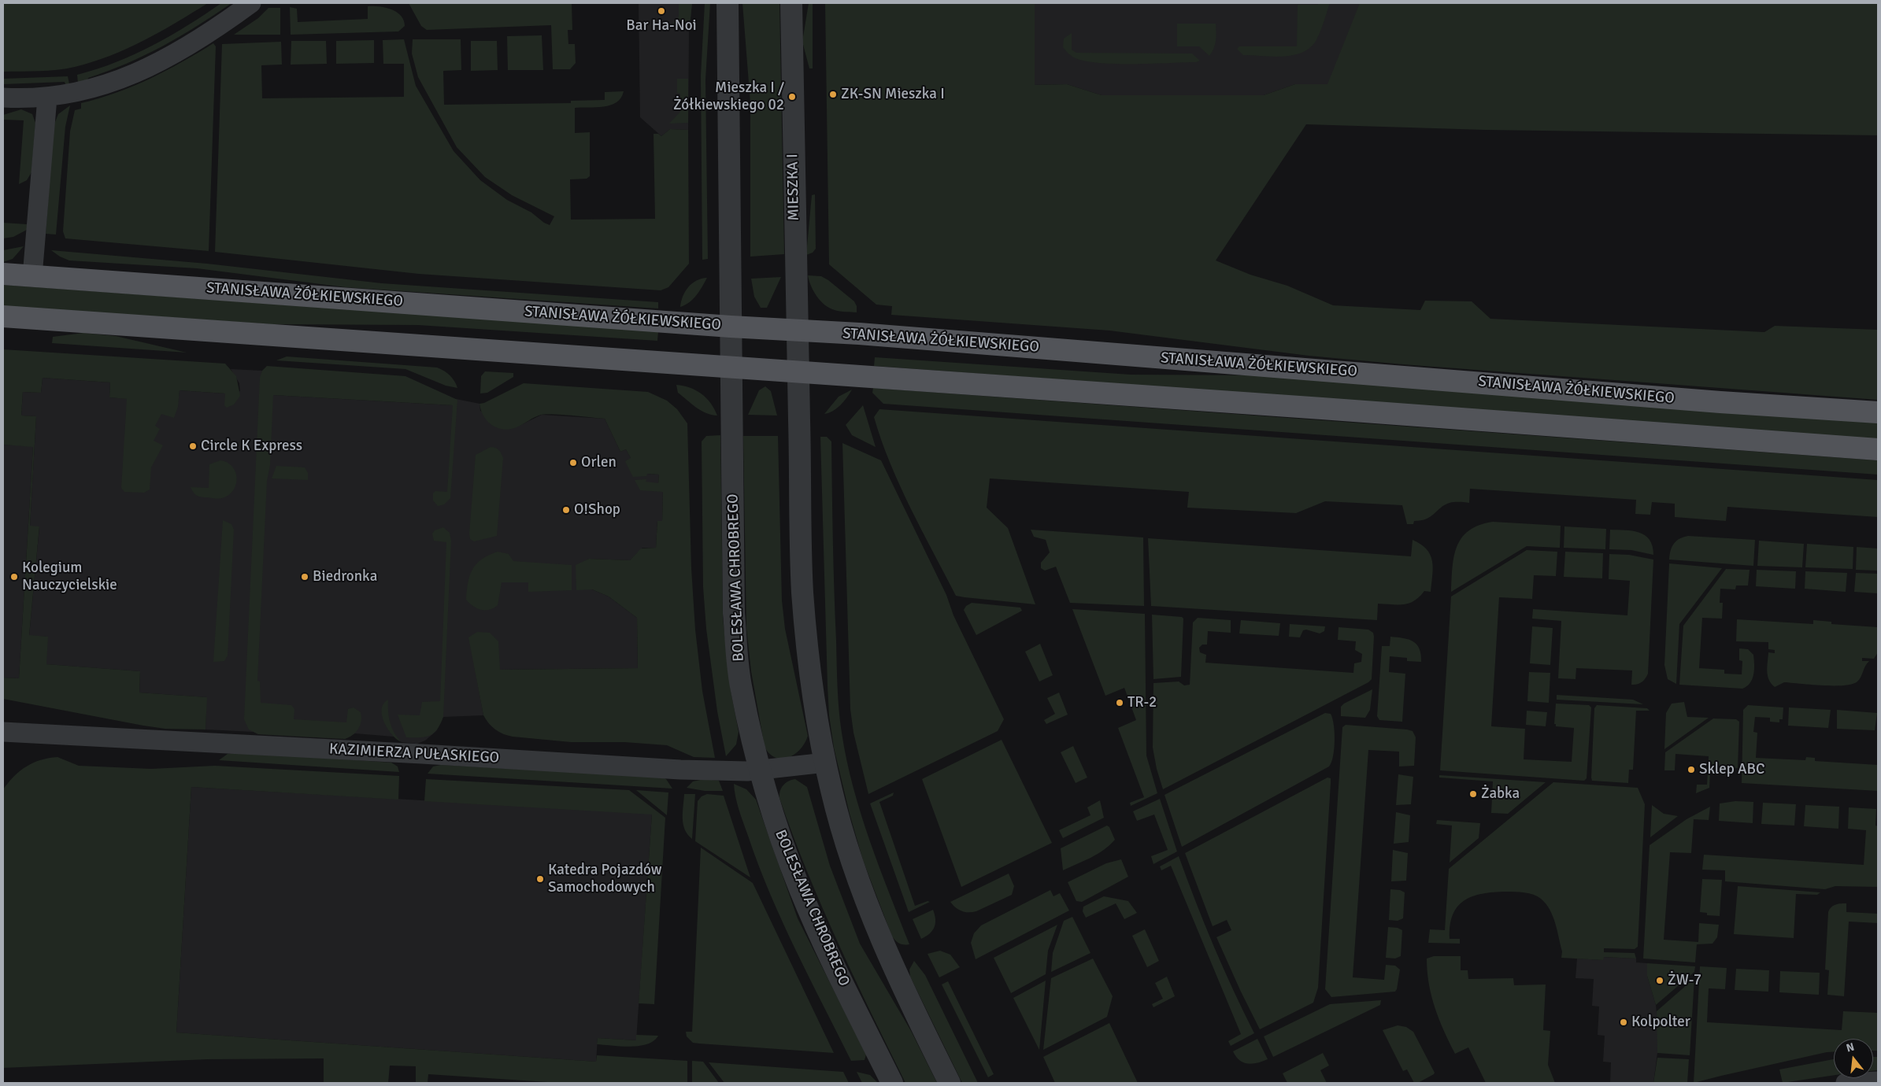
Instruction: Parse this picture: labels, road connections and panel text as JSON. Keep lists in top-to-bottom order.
{
  "streets": {
    "main road": ["STANISŁAWA ŻÓŁKIEWSKIEGO"],
    "street": ["MIESZKA I", "BOLESŁAWA CHROBREGO", "KAZIMIERZA PUŁASKIEGO"]
  },
  "crossings": [
    ["MIESZKA I", "STANISŁAWA ŻÓŁKIEWSKIEGO"],
    ["STANISŁAWA ŻÓŁKIEWSKIEGO", "BOLESŁAWA CHROBREGO"],
    ["BOLESŁAWA CHROBREGO", "KAZIMIERZA PUŁASKIEGO"]
  ],
  "places": [
    "Bar Ha-Noi",
    "ZK-SN Mieszka I",
    "Mieszka I / Żółkiewskiego 02",
    "Circle K Express",
    "Orlen",
    "O!Shop",
    "Kolegium Nauczycielskie",
    "Biedronka",
    "TR-2",
    "Sklep ABC",
    "Żabka",
    "Katedra Pojazdów Samochodowych",
    "ŻW-7",
    "Kolpolter"
  ],
  "north": "top"
}
